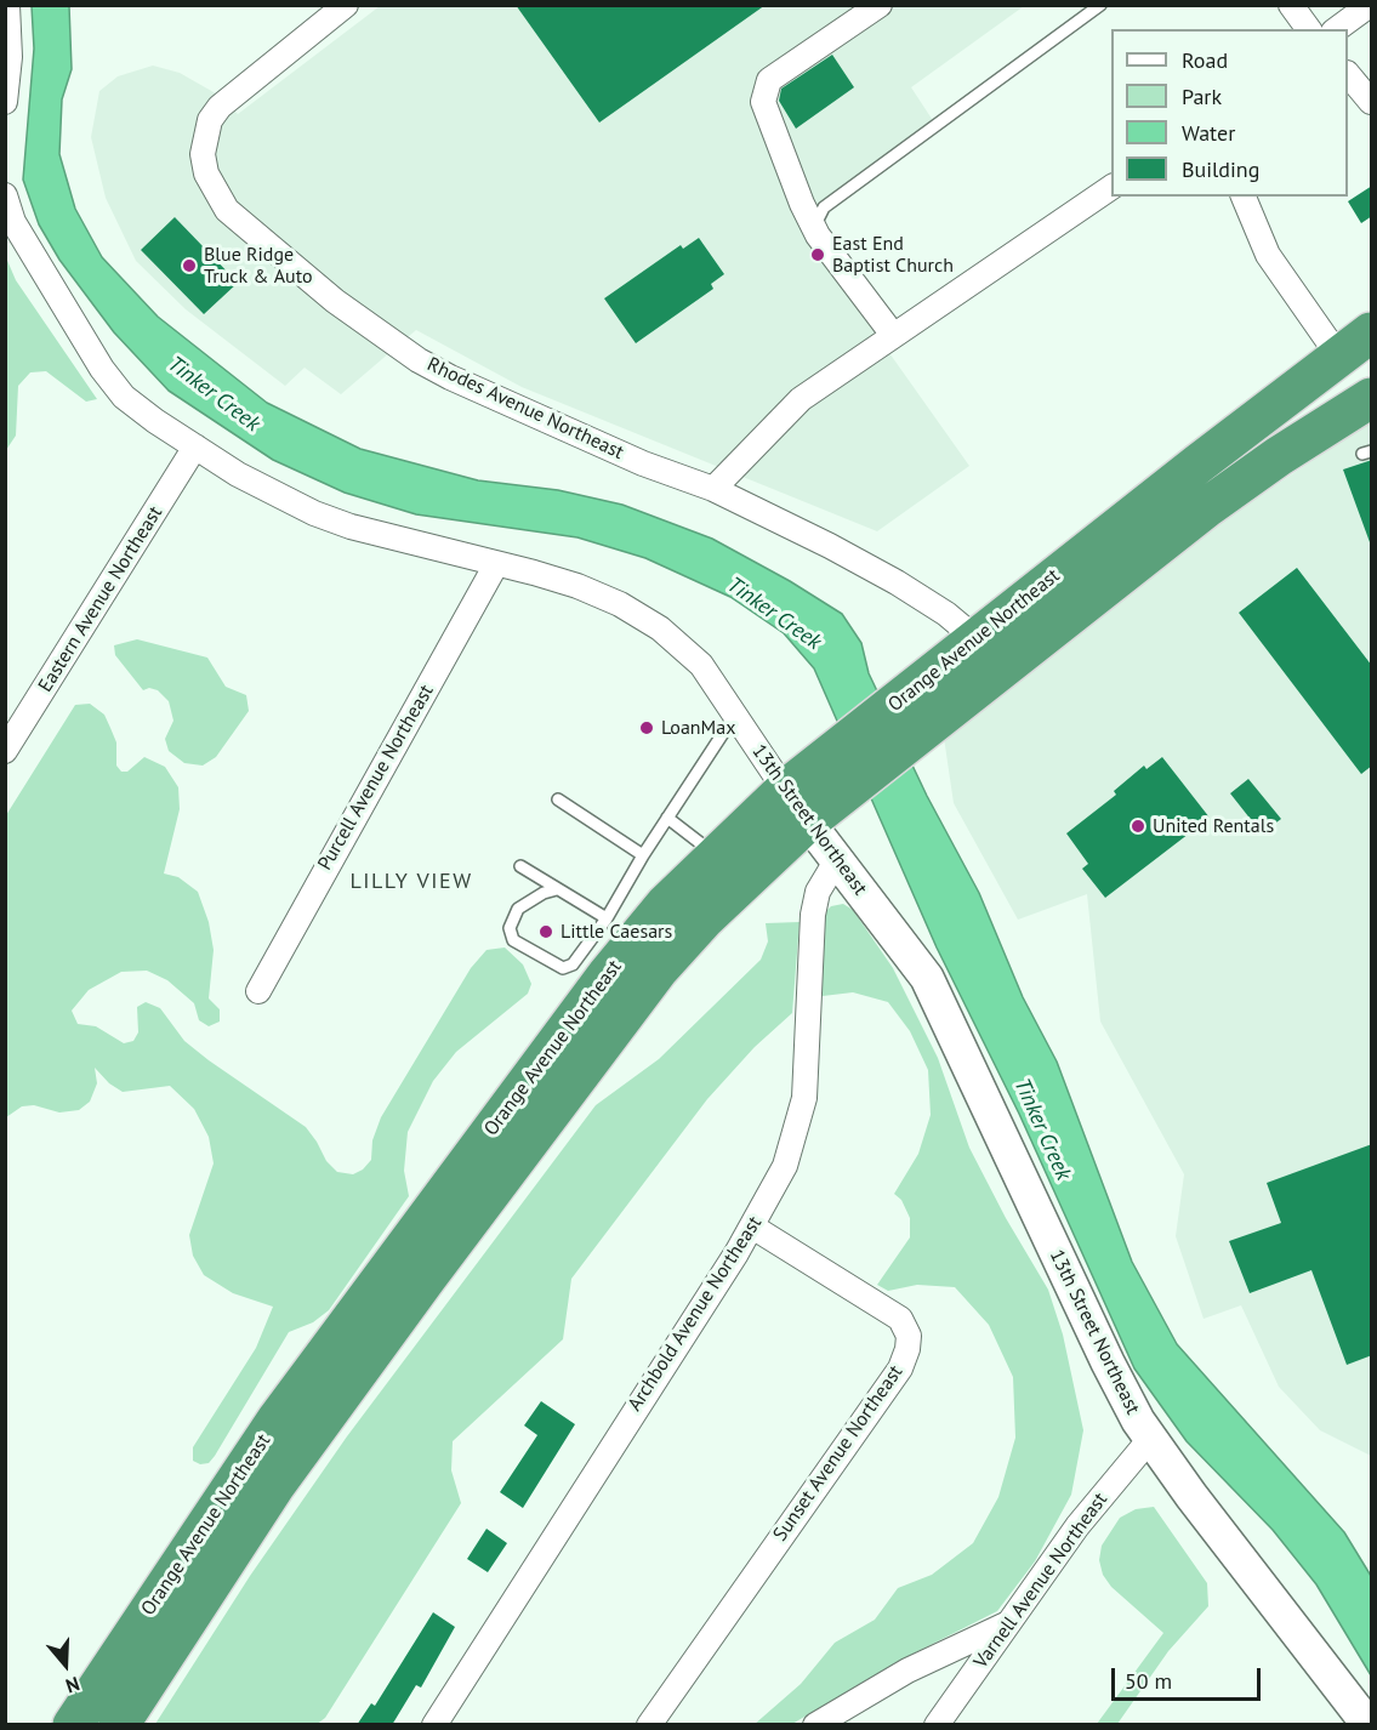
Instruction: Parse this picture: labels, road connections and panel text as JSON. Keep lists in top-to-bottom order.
{
  "streets": {
    "highway": ["Orange Avenue Northeast"],
    "street": [
      "Rhodes Avenue Northeast",
      "Eastern Avenue Northeast",
      "Purcell Avenue Northeast",
      "13th Street Northeast",
      "Archbold Avenue Northeast",
      "Sunset Avenue Northeast",
      "Varnell Avenue Northeast"
    ]
  },
  "crossings": [
    ["Rhodes Avenue Northeast", "Orange Avenue Northeast"],
    ["Eastern Avenue Northeast", "13th Street Northeast"],
    ["Orange Avenue Northeast", "13th Street Northeast"],
    ["Purcell Avenue Northeast", "13th Street Northeast"],
    ["13th Street Northeast", "Archbold Avenue Northeast"],
    ["13th Street Northeast", "Varnell Avenue Northeast"],
    ["Archbold Avenue Northeast", "Sunset Avenue Northeast"]
  ],
  "districts": ["LILLY VIEW"],
  "water": ["Tinker Creek"],
  "places": [
    "East End Baptist Church",
    "Blue Ridge Truck & Auto",
    "LoanMax",
    "United Rentals",
    "Little Caesars"
  ],
  "legend": [
    "Road",
    "Park",
    "Water",
    "Building"
  ],
  "scale_bar": "50 m",
  "north": "bottom"
}
